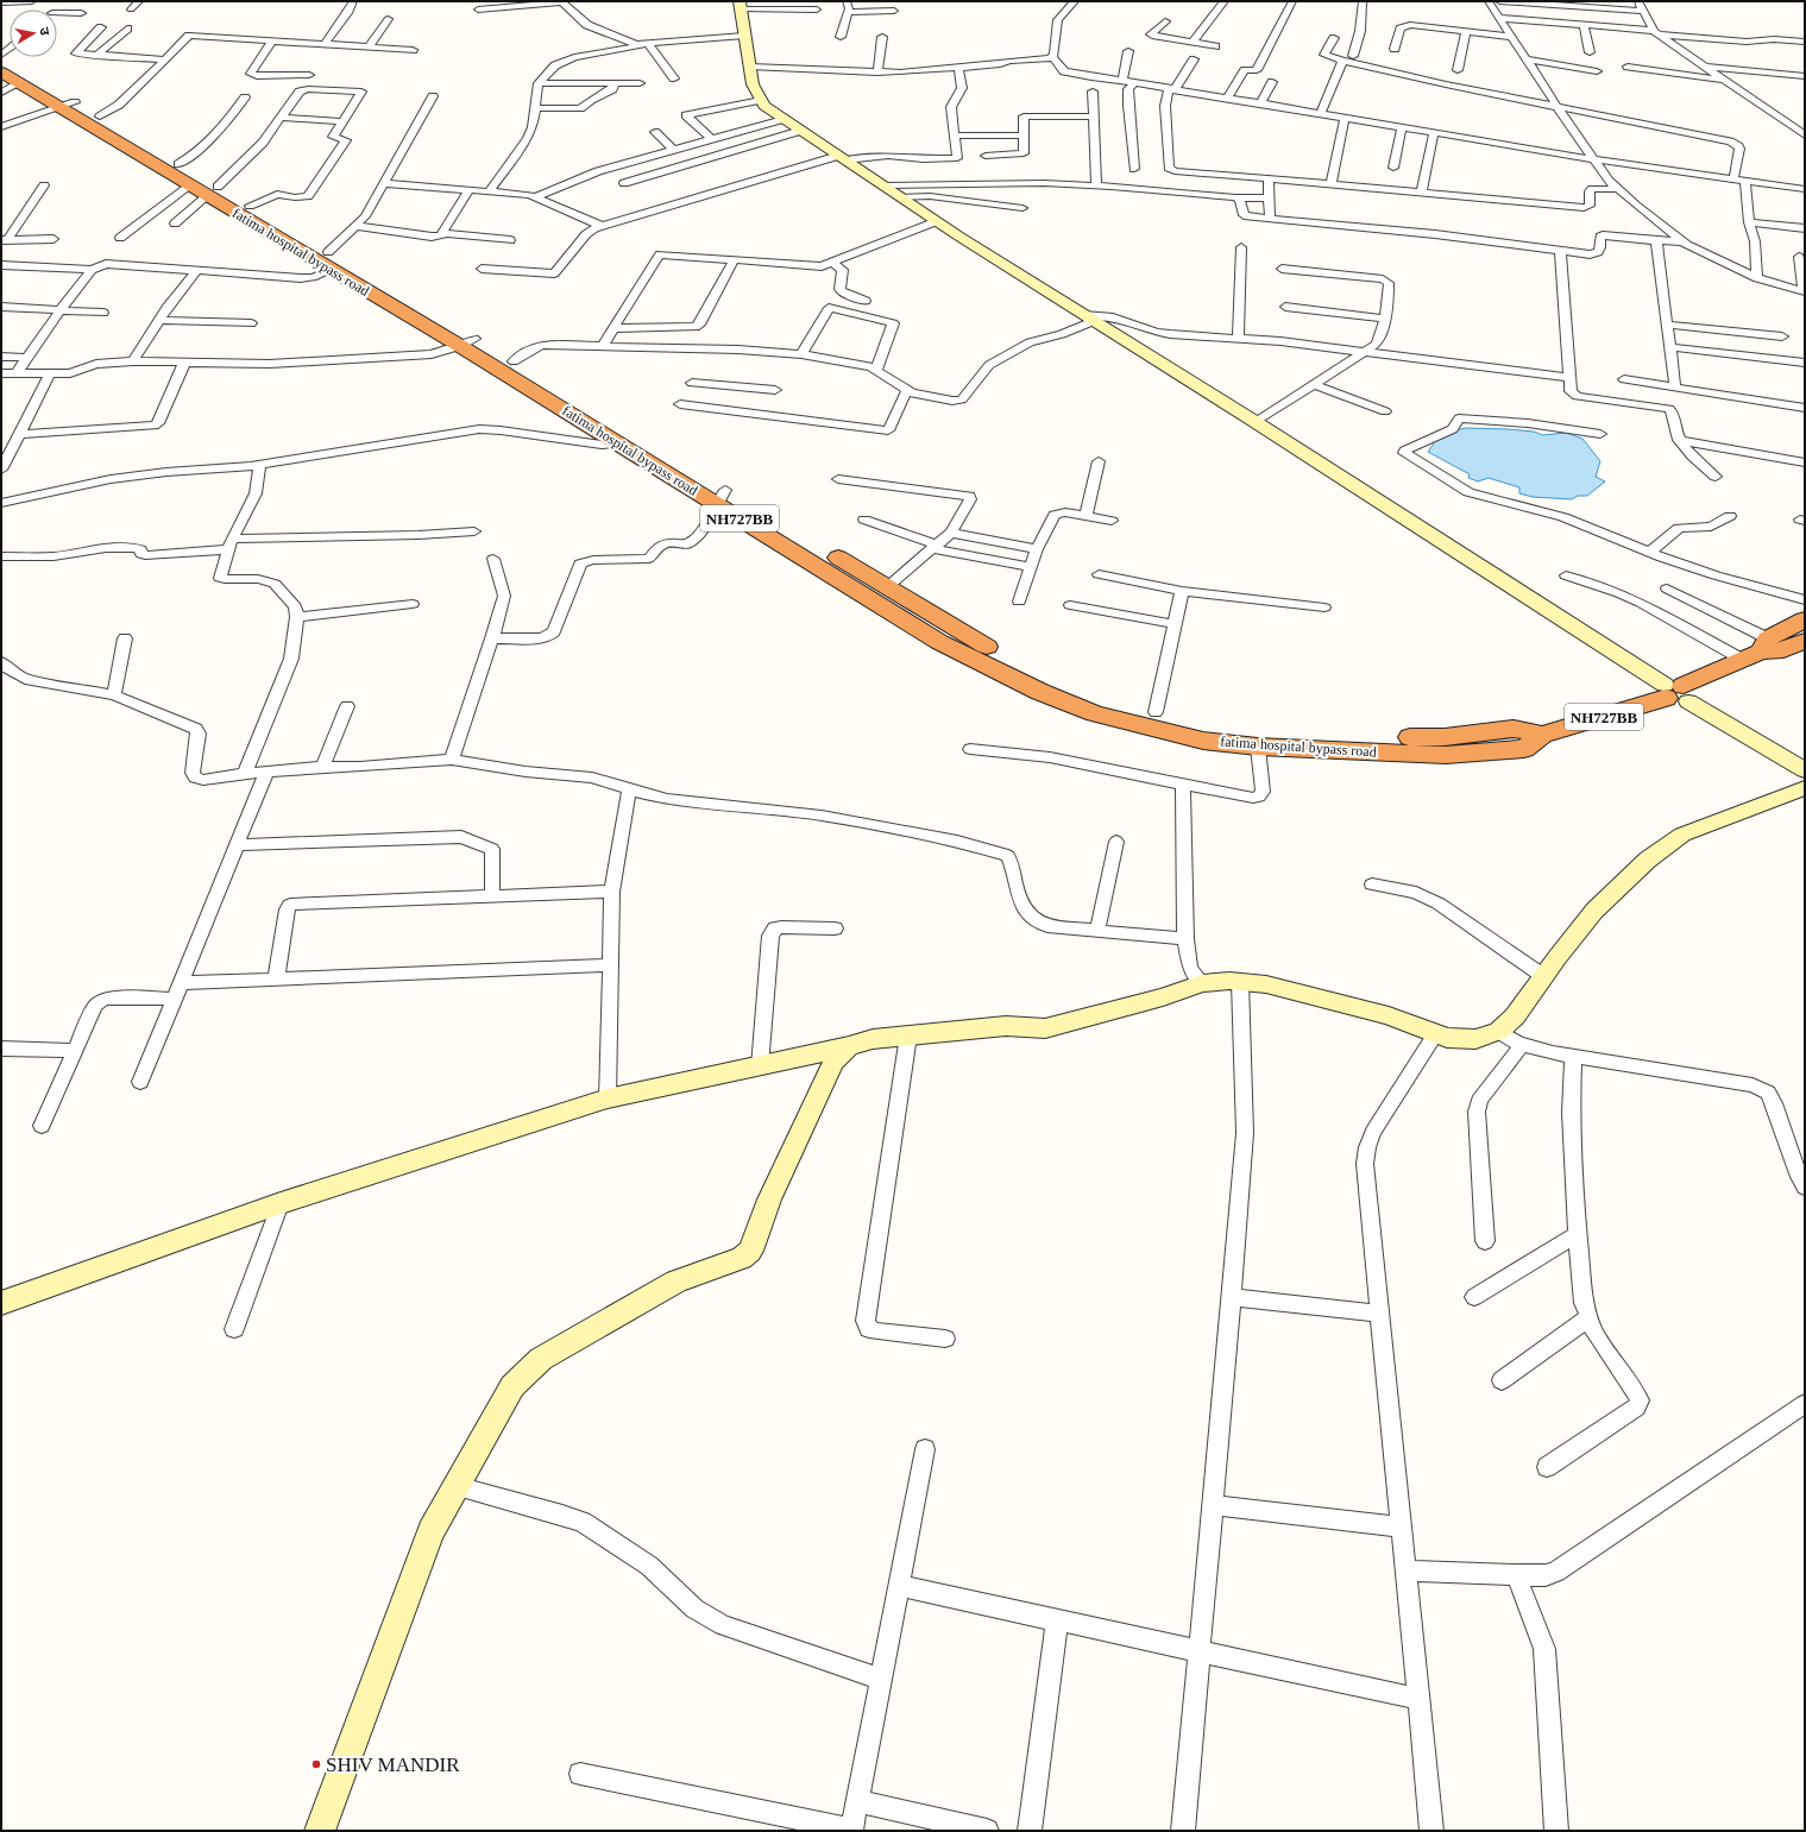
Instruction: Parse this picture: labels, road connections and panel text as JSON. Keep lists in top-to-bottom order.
{
  "streets": {
    "highway": ["fatima hospital bypass road", "NH727BB"]
  },
  "places": ["SHIV MANDIR"],
  "north": "right"
}
